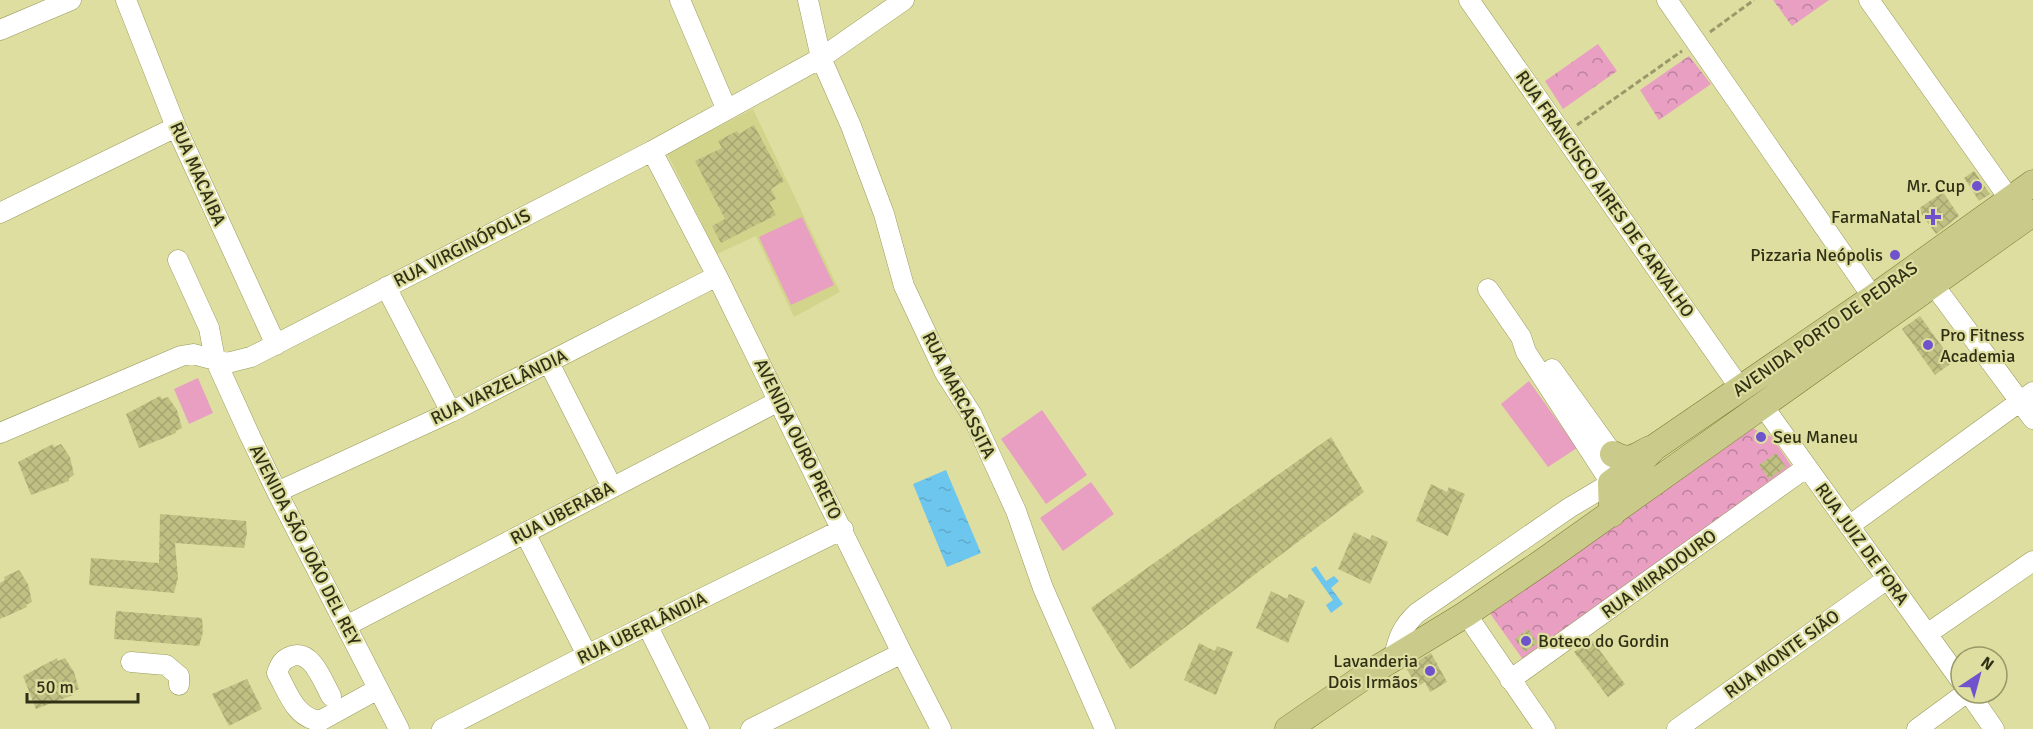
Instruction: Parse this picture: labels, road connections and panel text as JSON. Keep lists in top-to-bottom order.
{
  "streets": {
    "main road": ["AVENIDA PORTO DE PEDRAS"],
    "street": [
      "RUA MACAIBA",
      "RUA FRANCISCO AIRES DE CARVALHO",
      "RUA VIRGINÓPOLIS",
      "RUA VARZELÂNDIA",
      "RUA MARCASSITA",
      "AVENIDA OURO PRETO",
      "RUA UBERABA",
      "RUA JUIZ DE FORA",
      "AVENIDA SÃO JOÃO DEL REY",
      "RUA MIRADOURO",
      "RUA UBERLÂNDIA",
      "RUA MONTE SIÃO"
    ]
  },
  "crossings": [
    ["RUA MACAIBA", "RUA VIRGINÓPOLIS"],
    ["RUA FRANCISCO AIRES DE CARVALHO", "AVENIDA PORTO DE PEDRAS"],
    ["RUA VIRGINÓPOLIS", "RUA MARCASSITA"],
    ["RUA VIRGINÓPOLIS", "AVENIDA OURO PRETO"],
    ["RUA VIRGINÓPOLIS", "AVENIDA SÃO JOÃO DEL REY"],
    ["AVENIDA PORTO DE PEDRAS", "RUA JUIZ DE FORA"],
    ["RUA VARZELÂNDIA", "AVENIDA OURO PRETO"],
    ["RUA VARZELÂNDIA", "AVENIDA SÃO JOÃO DEL REY"],
    ["AVENIDA OURO PRETO", "RUA UBERABA"],
    ["AVENIDA OURO PRETO", "RUA UBERLÂNDIA"],
    ["RUA UBERABA", "AVENIDA SÃO JOÃO DEL REY"],
    ["RUA JUIZ DE FORA", "RUA MIRADOURO"],
    ["RUA JUIZ DE FORA", "RUA MONTE SIÃO"]
  ],
  "places": {
    "other": [
      "Mr. Cup",
      "Pizzaria Neópolis",
      "Pro Fitness Academia",
      "Seu Maneu",
      "Boteco do Gordin",
      "Lavanderia Dois Irmãos"
    ],
    "health": ["FarmaNatal"]
  },
  "scale_bar": "50 m",
  "north": "top right"
}
